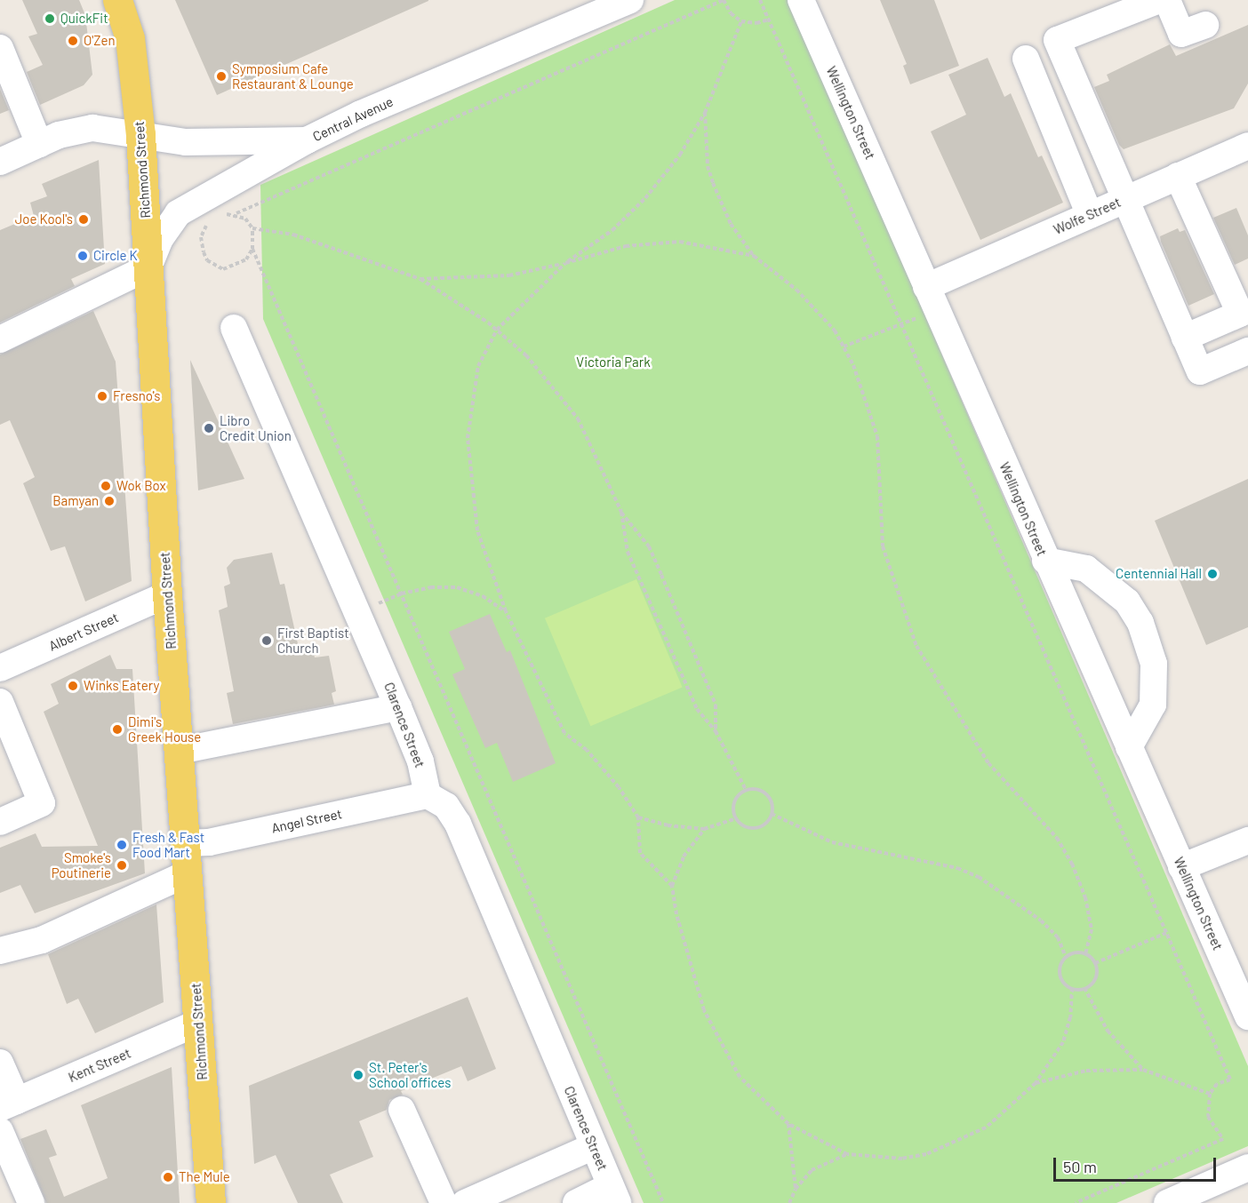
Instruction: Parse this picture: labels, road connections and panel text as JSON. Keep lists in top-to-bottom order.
{
  "streets": {
    "main road": ["Richmond Street"],
    "street": [
      "Wellington Street",
      "Central Avenue",
      "Wolfe Street",
      "Albert Street",
      "Clarence Street",
      "Angel Street",
      "Kent Street"
    ]
  },
  "crossings": [
    ["Wellington Street", "Wolfe Street"],
    ["Central Avenue", "Richmond Street"],
    ["Richmond Street", "Albert Street"],
    ["Richmond Street", "Angel Street"],
    ["Richmond Street", "Kent Street"],
    ["Clarence Street", "Angel Street"]
  ],
  "parks": ["Victoria Park"],
  "places": [
    "QuickFit",
    "O'Zen",
    "Symposium Cafe Restaurant & Lounge",
    "Joe Kool's",
    "Circle K",
    "Fresno's",
    "Libro Credit Union",
    "Wok Box",
    "Bamyan",
    "Centennial Hall",
    "First Baptist Church",
    "Winks Eatery",
    "Dimi's Greek House",
    "Fresh & Fast Food Mart",
    "Smoke's Poutinerie",
    "St. Peter's School offices",
    "The Mule"
  ],
  "scale_bar": "50 m"
}
